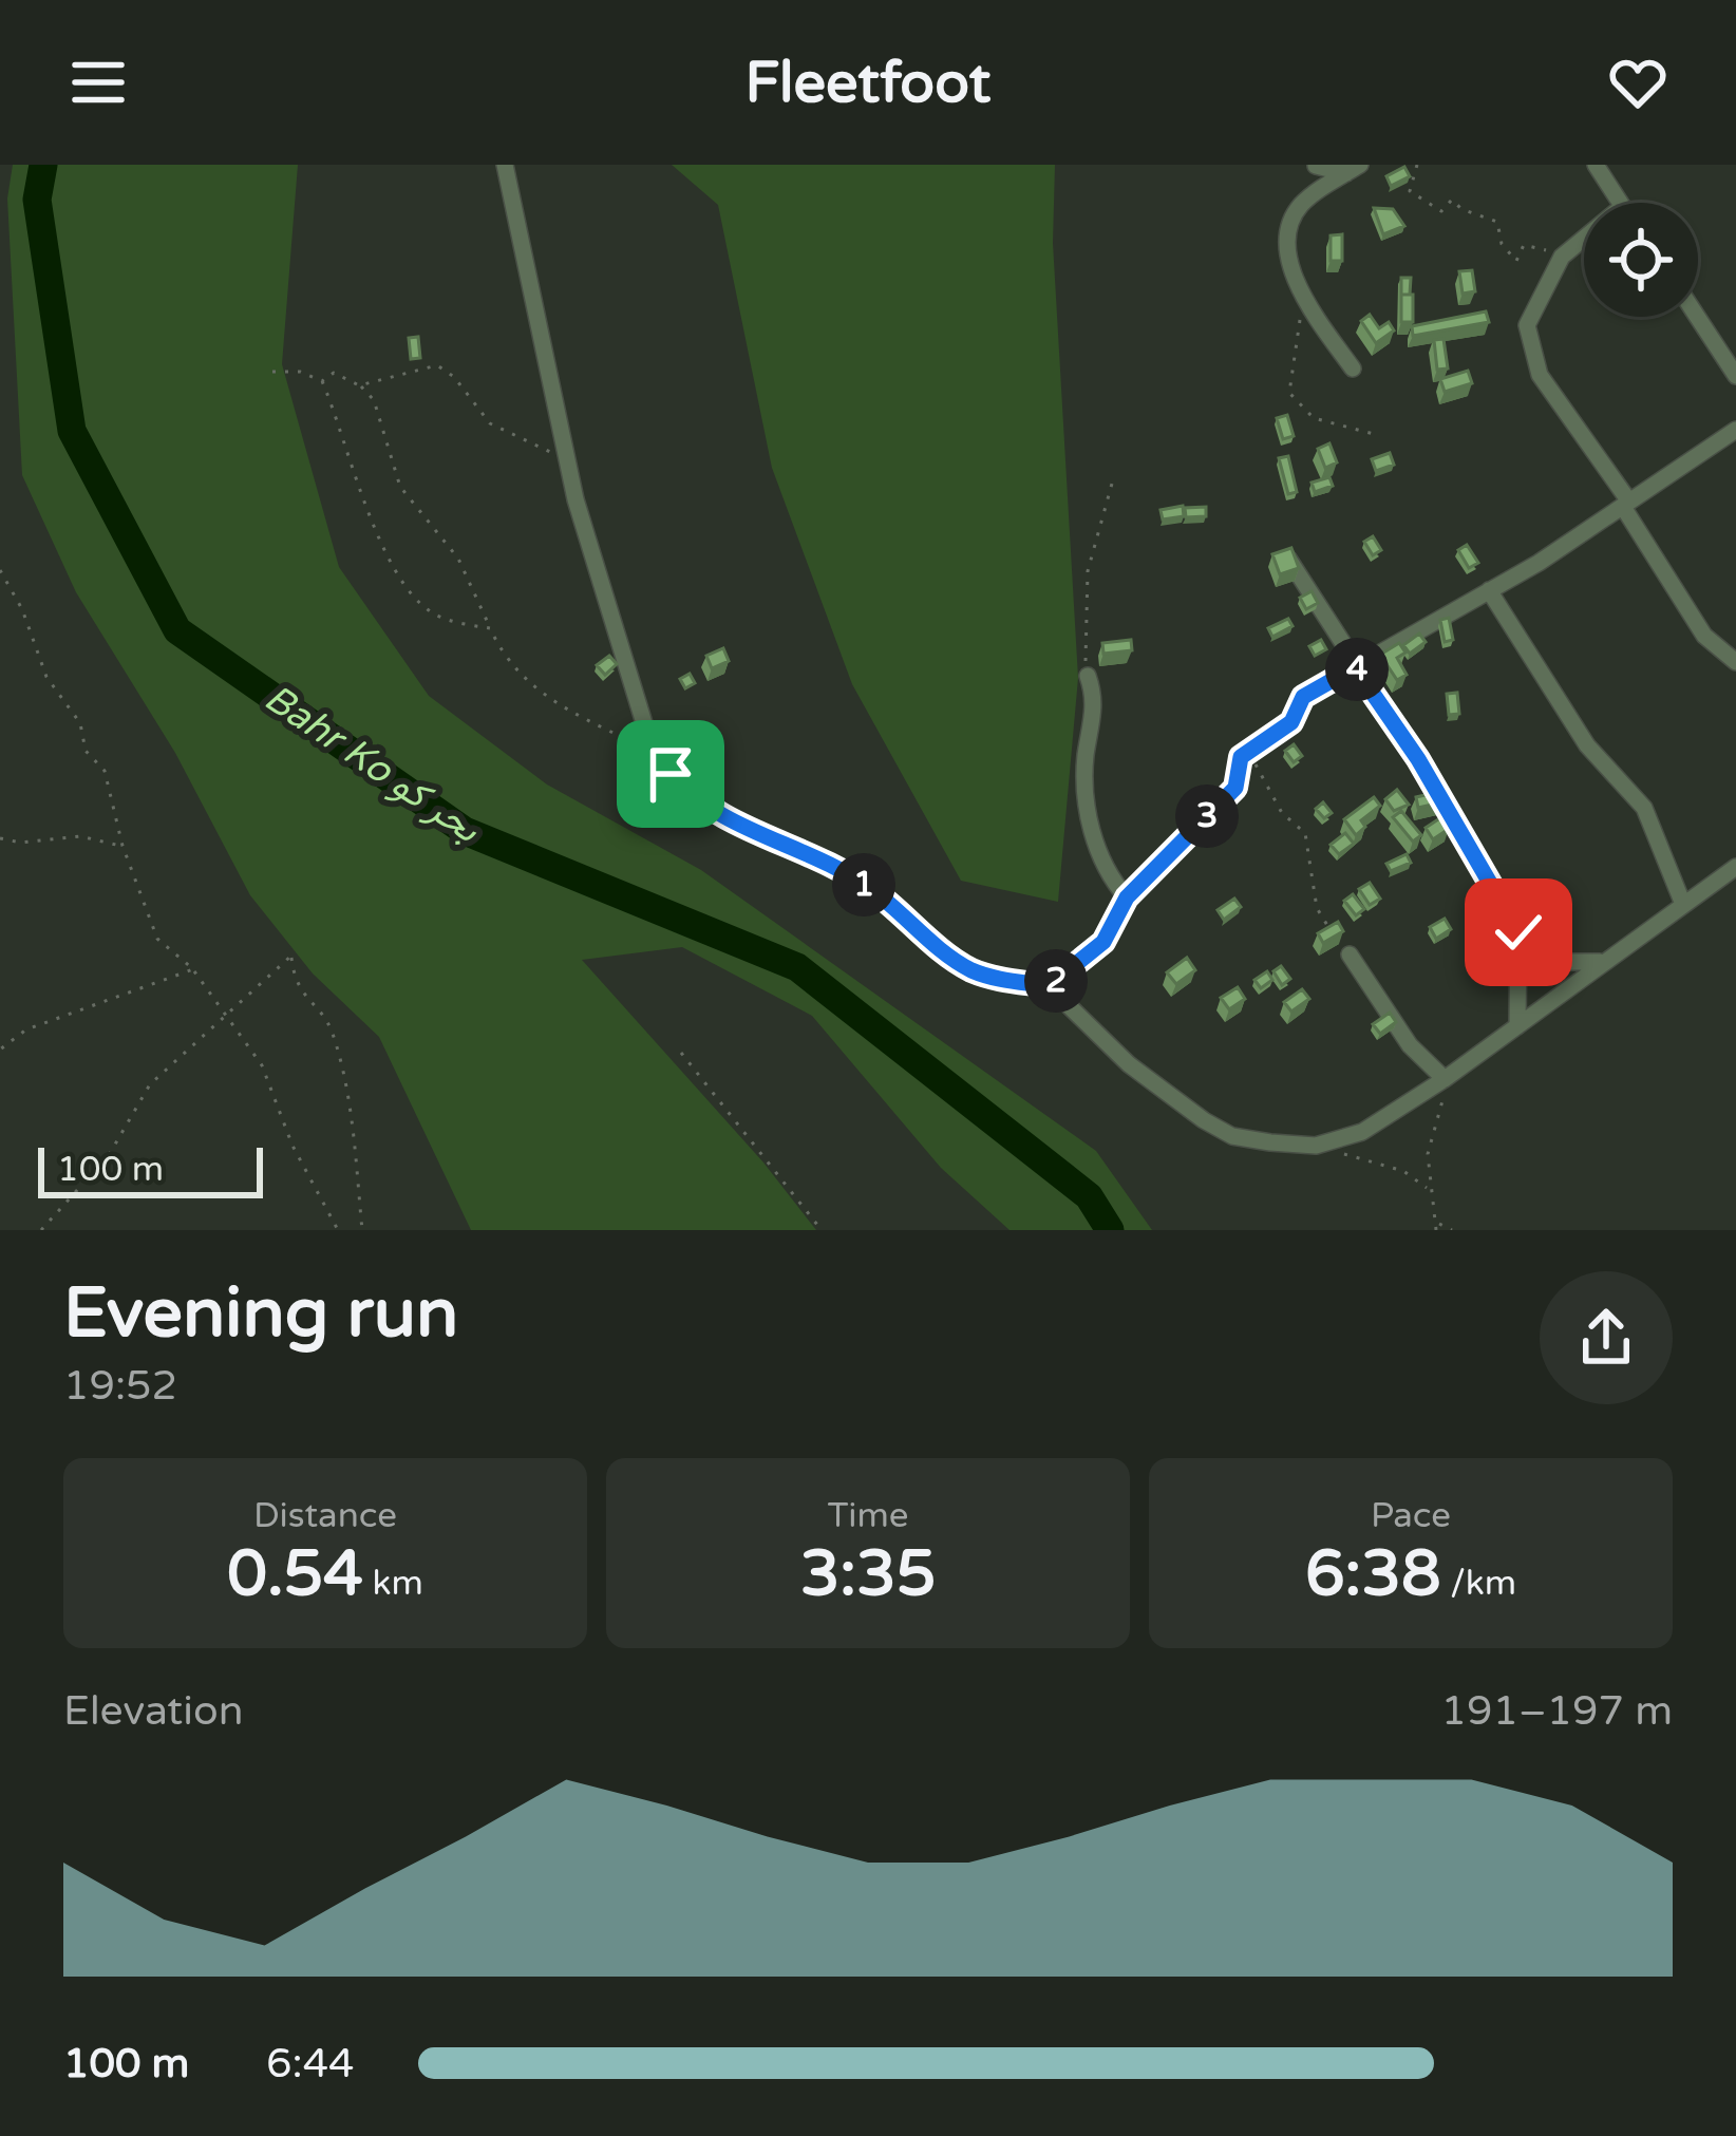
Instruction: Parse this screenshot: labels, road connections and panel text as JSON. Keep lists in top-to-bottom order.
{
  "water": ["Bahr Ko بحر كو"],
  "scale_bar": "100 m",
  "page": {
    "header": "Fleetfoot",
    "pins": [
      "4",
      "3",
      "1",
      "2"
    ],
    "scale": "100 m",
    "heading": ["Evening run", "19:52"],
    "stats": [
      ["Distance", "0.54 km"],
      ["Time", "3:35"],
      ["Pace", "6:38 /km"]
    ],
    "chart": ["Elevation", "191–197 m"],
    "list": [
      {
        "name": "100 m",
        "note": "6:44"
      }
    ]
  }
}
